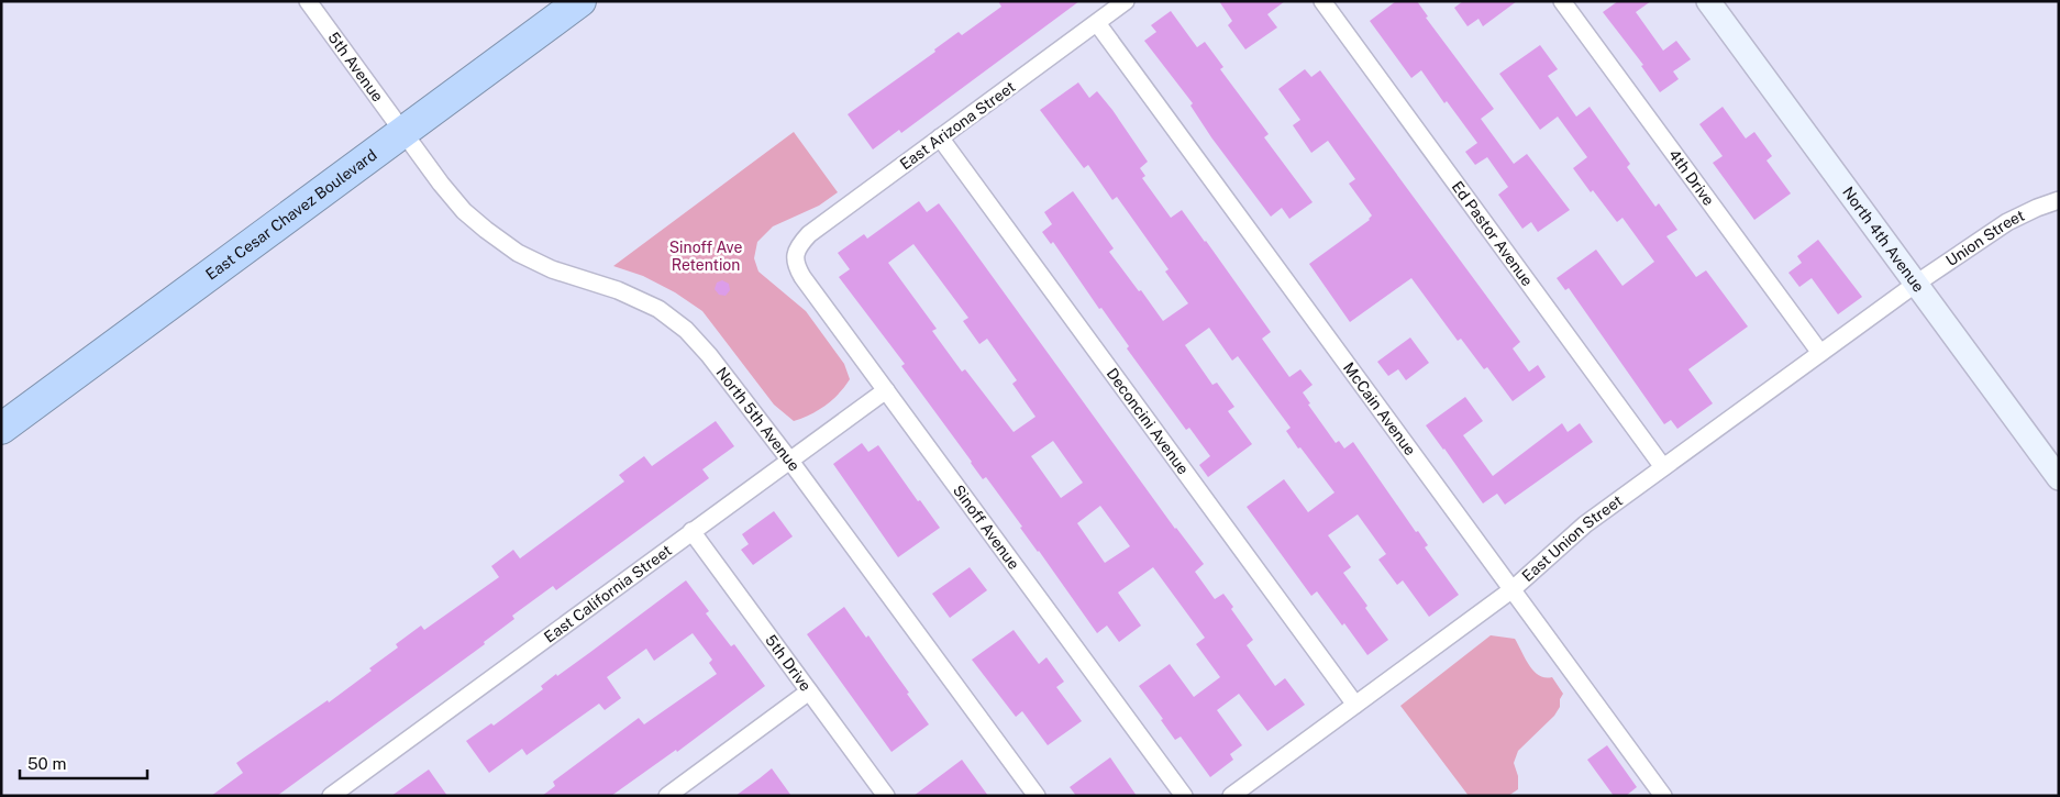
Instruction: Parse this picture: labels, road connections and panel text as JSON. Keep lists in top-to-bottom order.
{
  "streets": {
    "highway": ["East Cesar Chavez Boulevard"],
    "street": [
      "5th Avenue",
      "East Arizona Street",
      "4th Drive",
      "Ed Pastor Avenue",
      "Union Street",
      "North 4th Avenue",
      "McCain Avenue",
      "North 5th Avenue",
      "Deconcini Avenue",
      "Sinoff Avenue",
      "East Union Street",
      "East California Street",
      "5th Drive"
    ]
  },
  "crossings": [
    ["5th Avenue", "East Cesar Chavez Boulevard"],
    ["5th Avenue", "North 5th Avenue"],
    ["East Arizona Street", "McCain Avenue"],
    ["East Arizona Street", "Deconcini Avenue"],
    ["East Arizona Street", "Sinoff Avenue"],
    ["4th Drive", "East Union Street"],
    ["East Cesar Chavez Boulevard", "North 5th Avenue"],
    ["Ed Pastor Avenue", "East Union Street"],
    ["Union Street", "North 4th Avenue"],
    ["Union Street", "East Union Street"],
    ["North 4th Avenue", "East Union Street"],
    ["McCain Avenue", "East Union Street"],
    ["North 5th Avenue", "East California Street"],
    ["Deconcini Avenue", "East Union Street"],
    ["Sinoff Avenue", "East California Street"],
    ["East California Street", "5th Drive"]
  ],
  "parks": ["Sinoff Ave Retention"],
  "scale_bar": "50 m"
}
